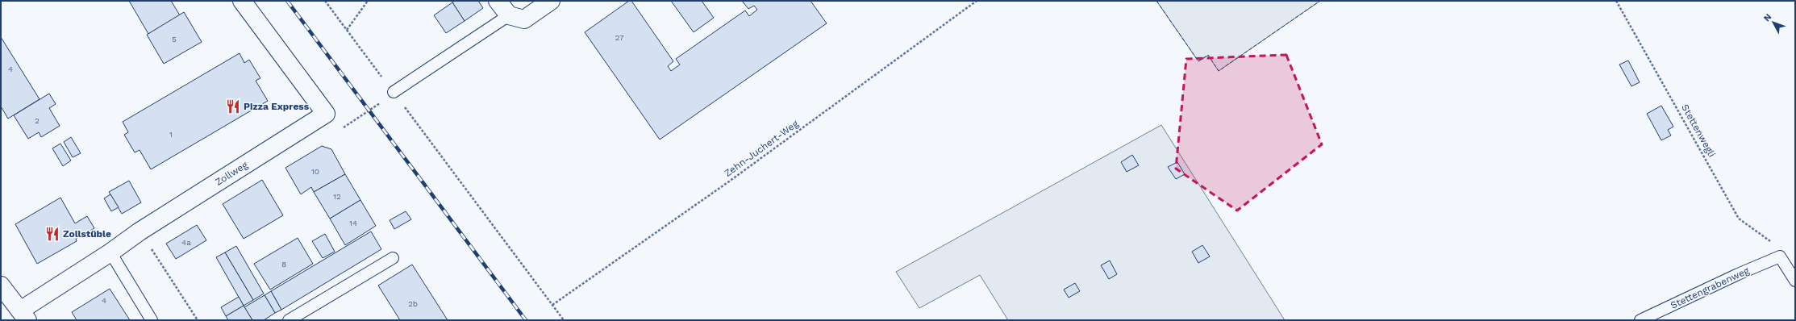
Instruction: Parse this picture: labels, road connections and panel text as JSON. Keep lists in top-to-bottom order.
{
  "streets": {
    "street": ["Zollweg"],
    "lane": ["Stettengrabenweg"],
    "path": ["Stettenwegli", "Zehn-Juchert-Weg"]
  },
  "crossings": [
    ["Stettenwegli", "Stettengrabenweg"]
  ],
  "places": {
    "restaurant": ["Pizza Express", "Zollstüble"]
  },
  "house_numbers": [
    "27",
    "5",
    "4",
    "2",
    "1",
    "10",
    "12",
    "14",
    "4a",
    "8",
    "4",
    "2b"
  ],
  "north": "top left"
}
